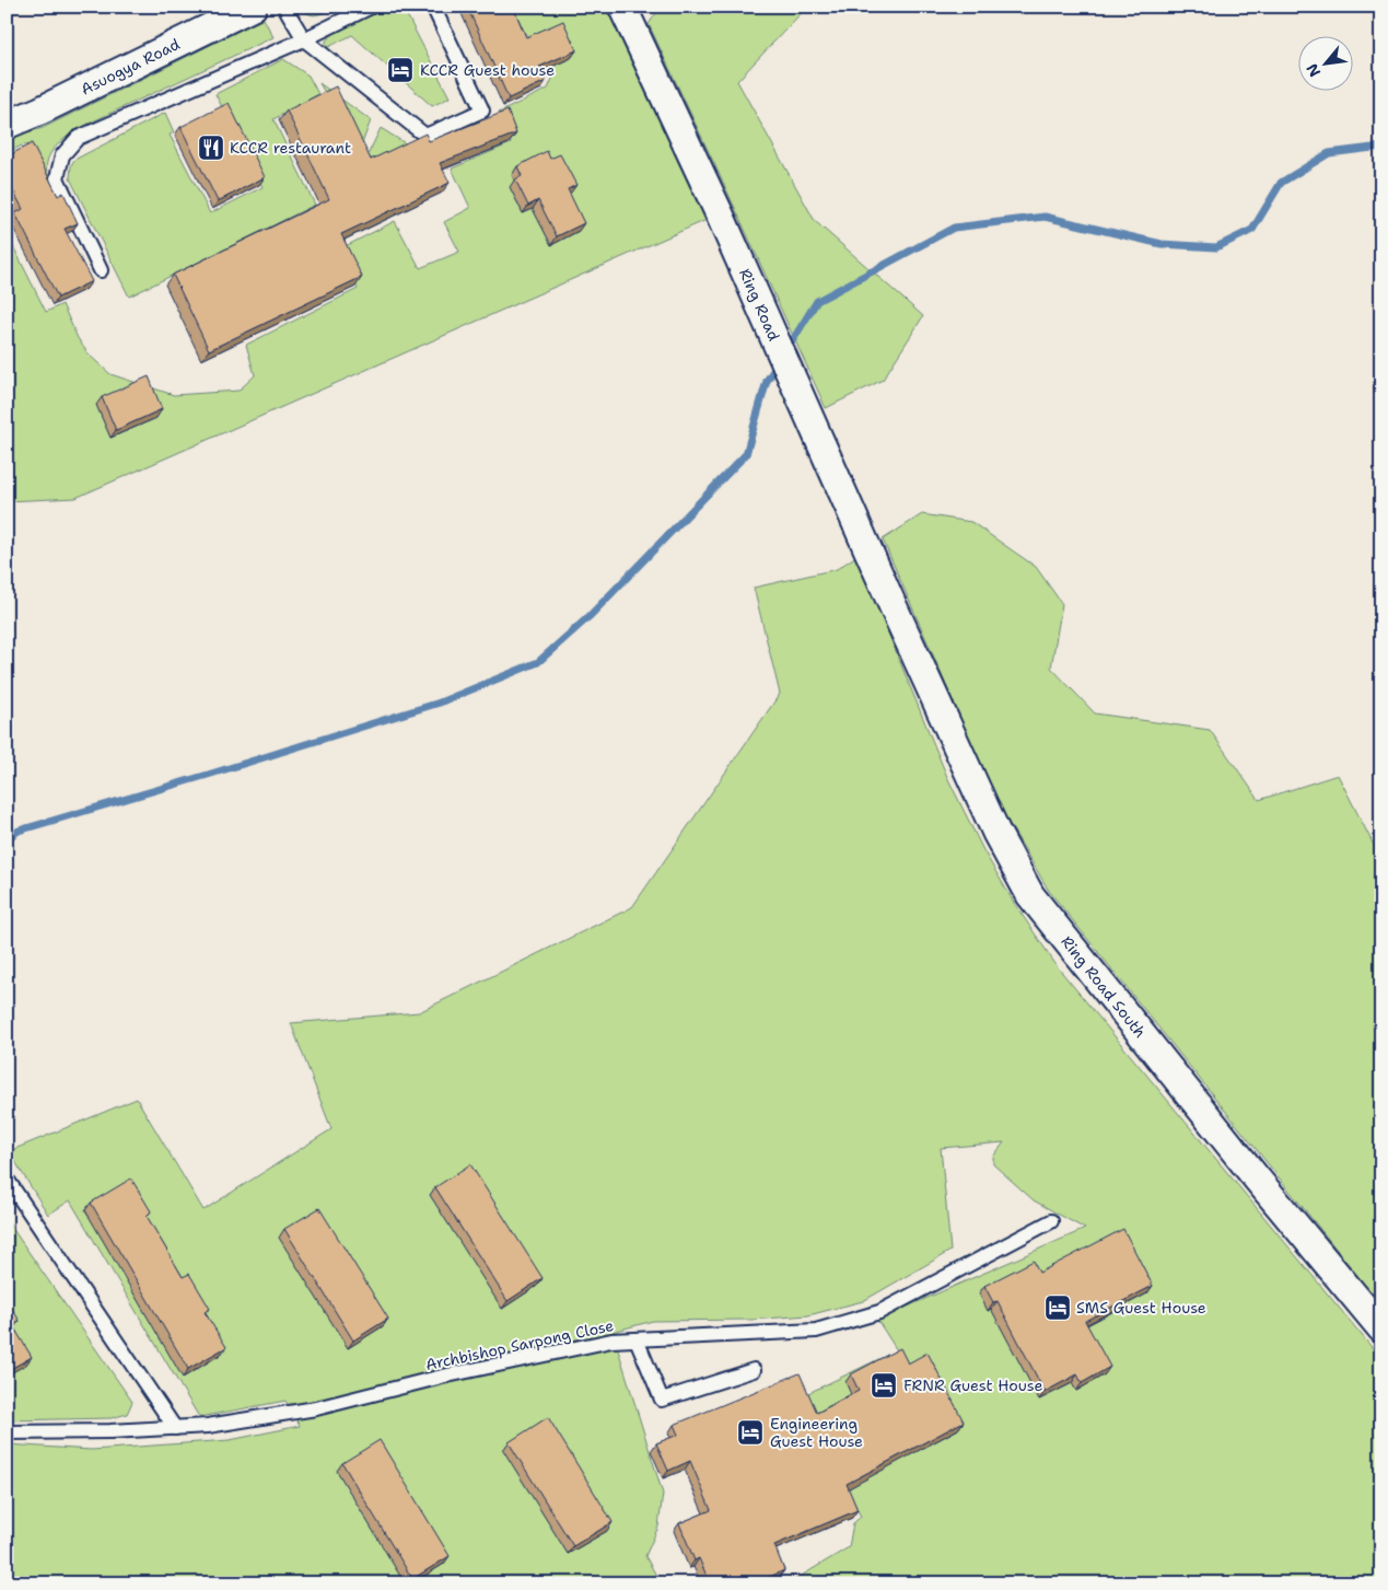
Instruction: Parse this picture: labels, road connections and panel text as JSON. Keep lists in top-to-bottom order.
{
  "streets": {
    "street": ["Asuogya Road", "Ring Road", "Ring Road South"],
    "lane": ["Archbishop Sarpong Close"]
  },
  "crossings": [
    ["Ring Road", "Ring Road South"]
  ],
  "places": {
    "hotel": [
      "KCCR Guest house",
      "SMS Guest House",
      "FRNR Guest House",
      "Engineering Guest House"
    ],
    "restaurant": ["KCCR restaurant"]
  },
  "north": "bottom left"
}
